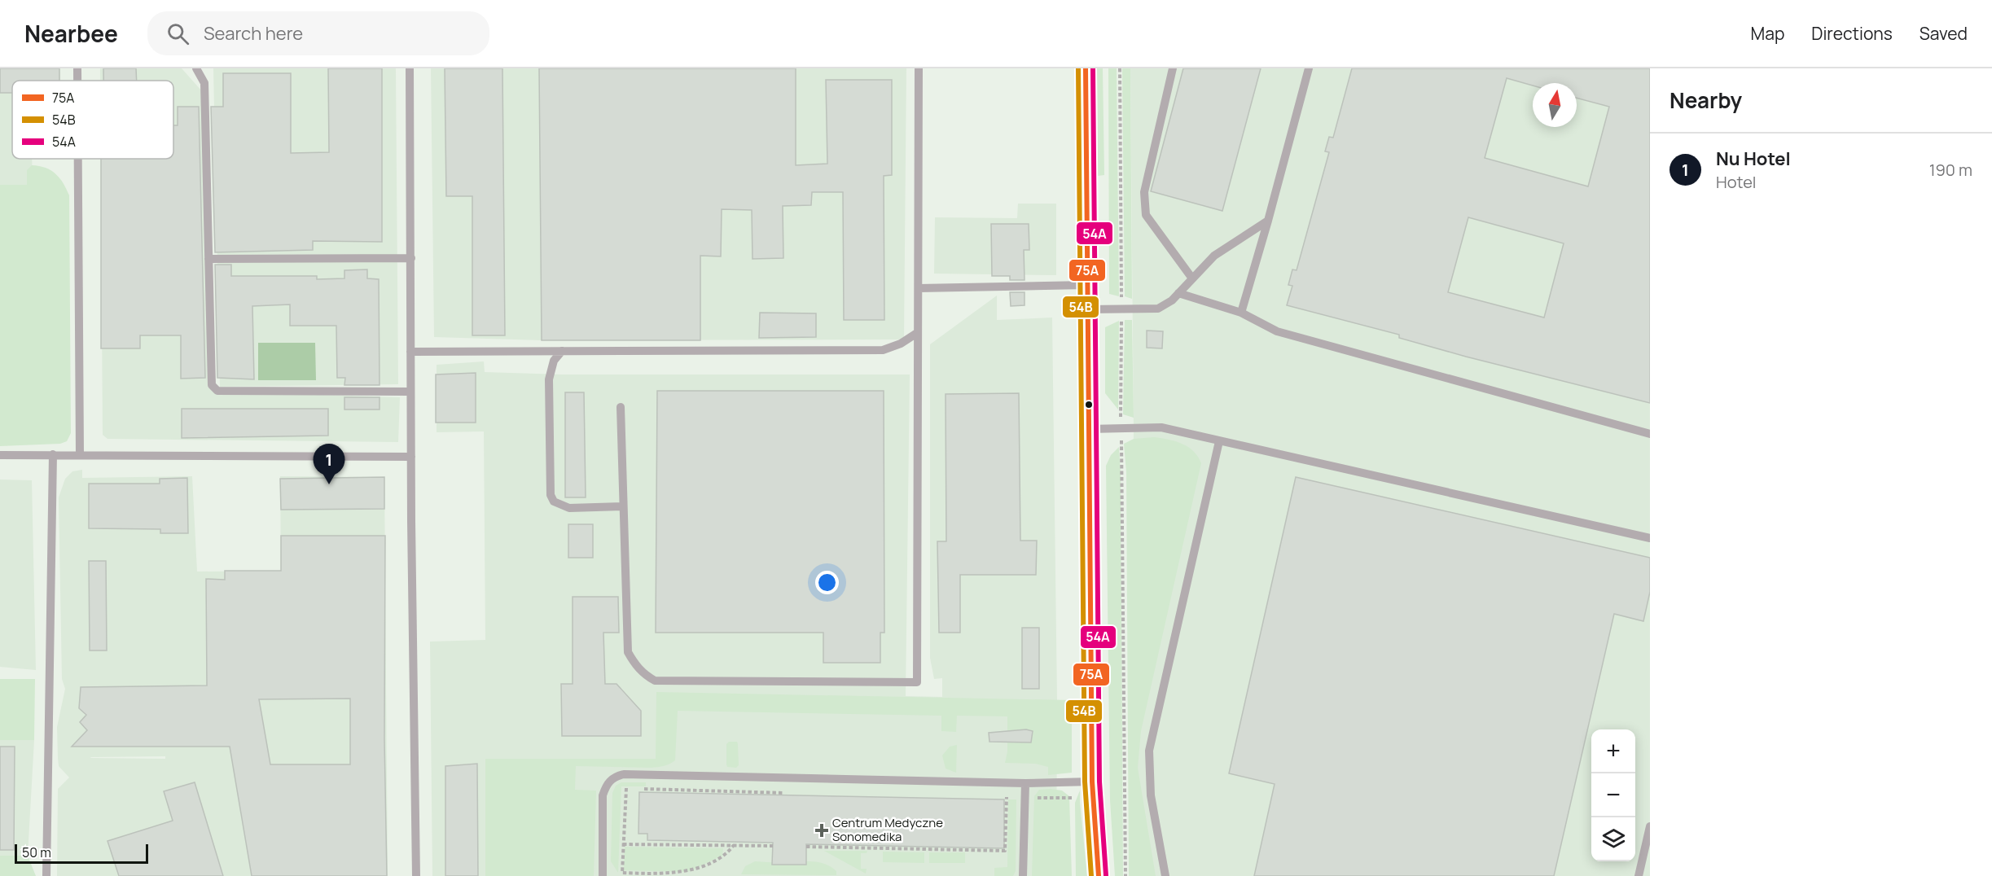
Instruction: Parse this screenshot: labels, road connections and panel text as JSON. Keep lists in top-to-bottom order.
{
  "places": {
    "health": ["Centrum Medyczne Sonomedika"]
  },
  "lines": ["transit line 75A", "transit line 54B", "transit line 54A"],
  "legend": ["75A", "54B", "54A"],
  "scale_bar": "50 m",
  "north": "top",
  "page": {
    "header": "Nearbee",
    "search": "Search here",
    "nav": ["Map", "Directions", "Saved"],
    "heading": "Nearby",
    "list": [
      {
        "mark": "1",
        "name": "Nu Hotel",
        "note": "Hotel",
        "value": "190 m"
      }
    ],
    "pins": "1",
    "map_buttons": ["+", "−"],
    "scale": "50 m"
  }
}
